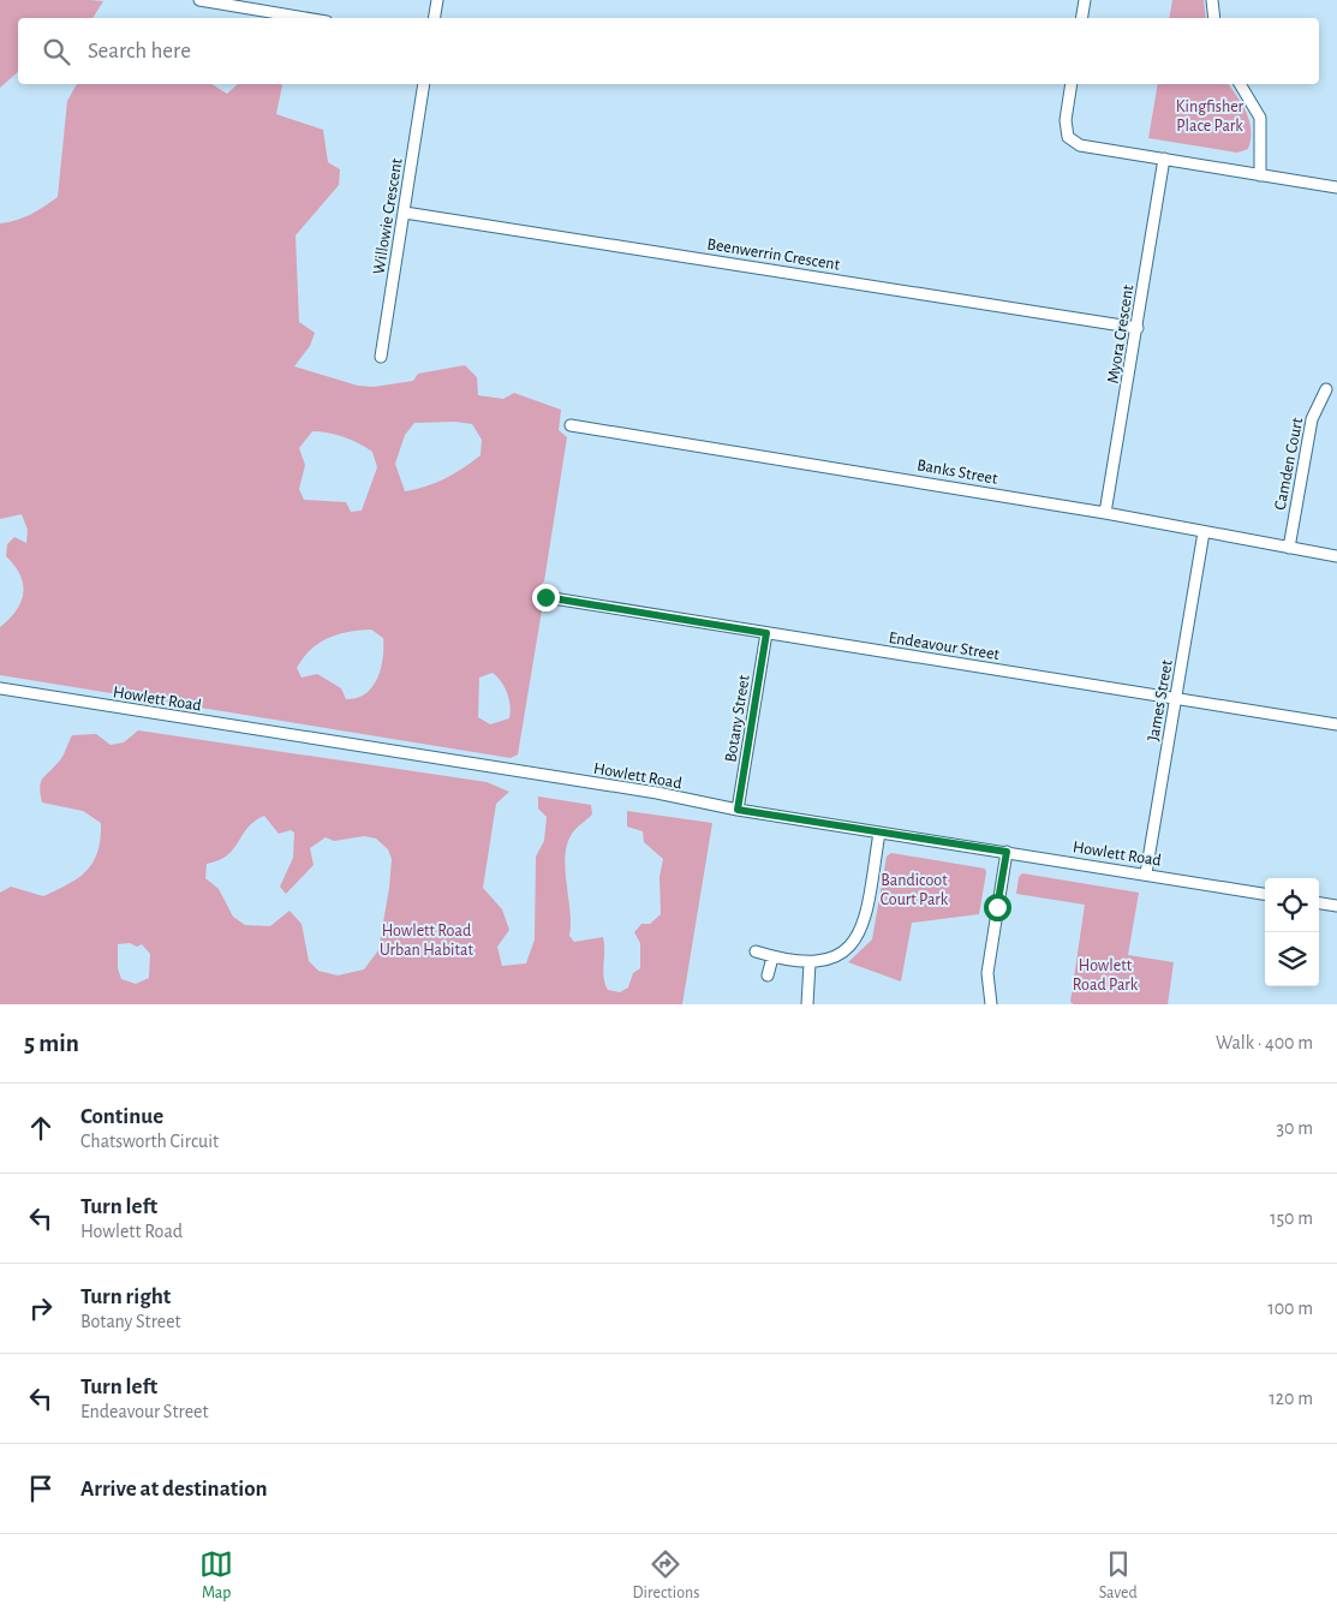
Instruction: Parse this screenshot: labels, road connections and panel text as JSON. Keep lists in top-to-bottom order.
{
  "streets": {
    "street": [
      "Willowie Crescent",
      "Beenwerrin Crescent",
      "Myora Crescent",
      "Camden Court",
      "Banks Street",
      "Endeavour Street",
      "Howlett Road",
      "James Street",
      "Botany Street"
    ]
  },
  "crossings": [
    ["Willowie Crescent", "Beenwerrin Crescent"],
    ["Beenwerrin Crescent", "Myora Crescent"],
    ["Myora Crescent", "Banks Street"],
    ["Camden Court", "Banks Street"],
    ["Banks Street", "James Street"],
    ["Endeavour Street", "James Street"],
    ["Endeavour Street", "Botany Street"],
    ["Howlett Road", "James Street"],
    ["Howlett Road", "Botany Street"]
  ],
  "parks": [
    "Kingfisher Place Park",
    "Bandicoot Court Park",
    "Howlett Road Urban Habitat",
    "Howlett Road Park"
  ],
  "page": {
    "search": "Search here",
    "heading": ["5 min", "Walk · 400 m"],
    "list": [
      ["Continue", "Chatsworth Circuit", "30 m"],
      ["Turn left", "Howlett Road", "150 m"],
      ["Turn right", "Botany Street", "100 m"],
      ["Turn left", "Endeavour Street", "120 m"],
      "Arrive at destination"
    ],
    "nav": ["Map", "Directions", "Saved"]
  }
}
